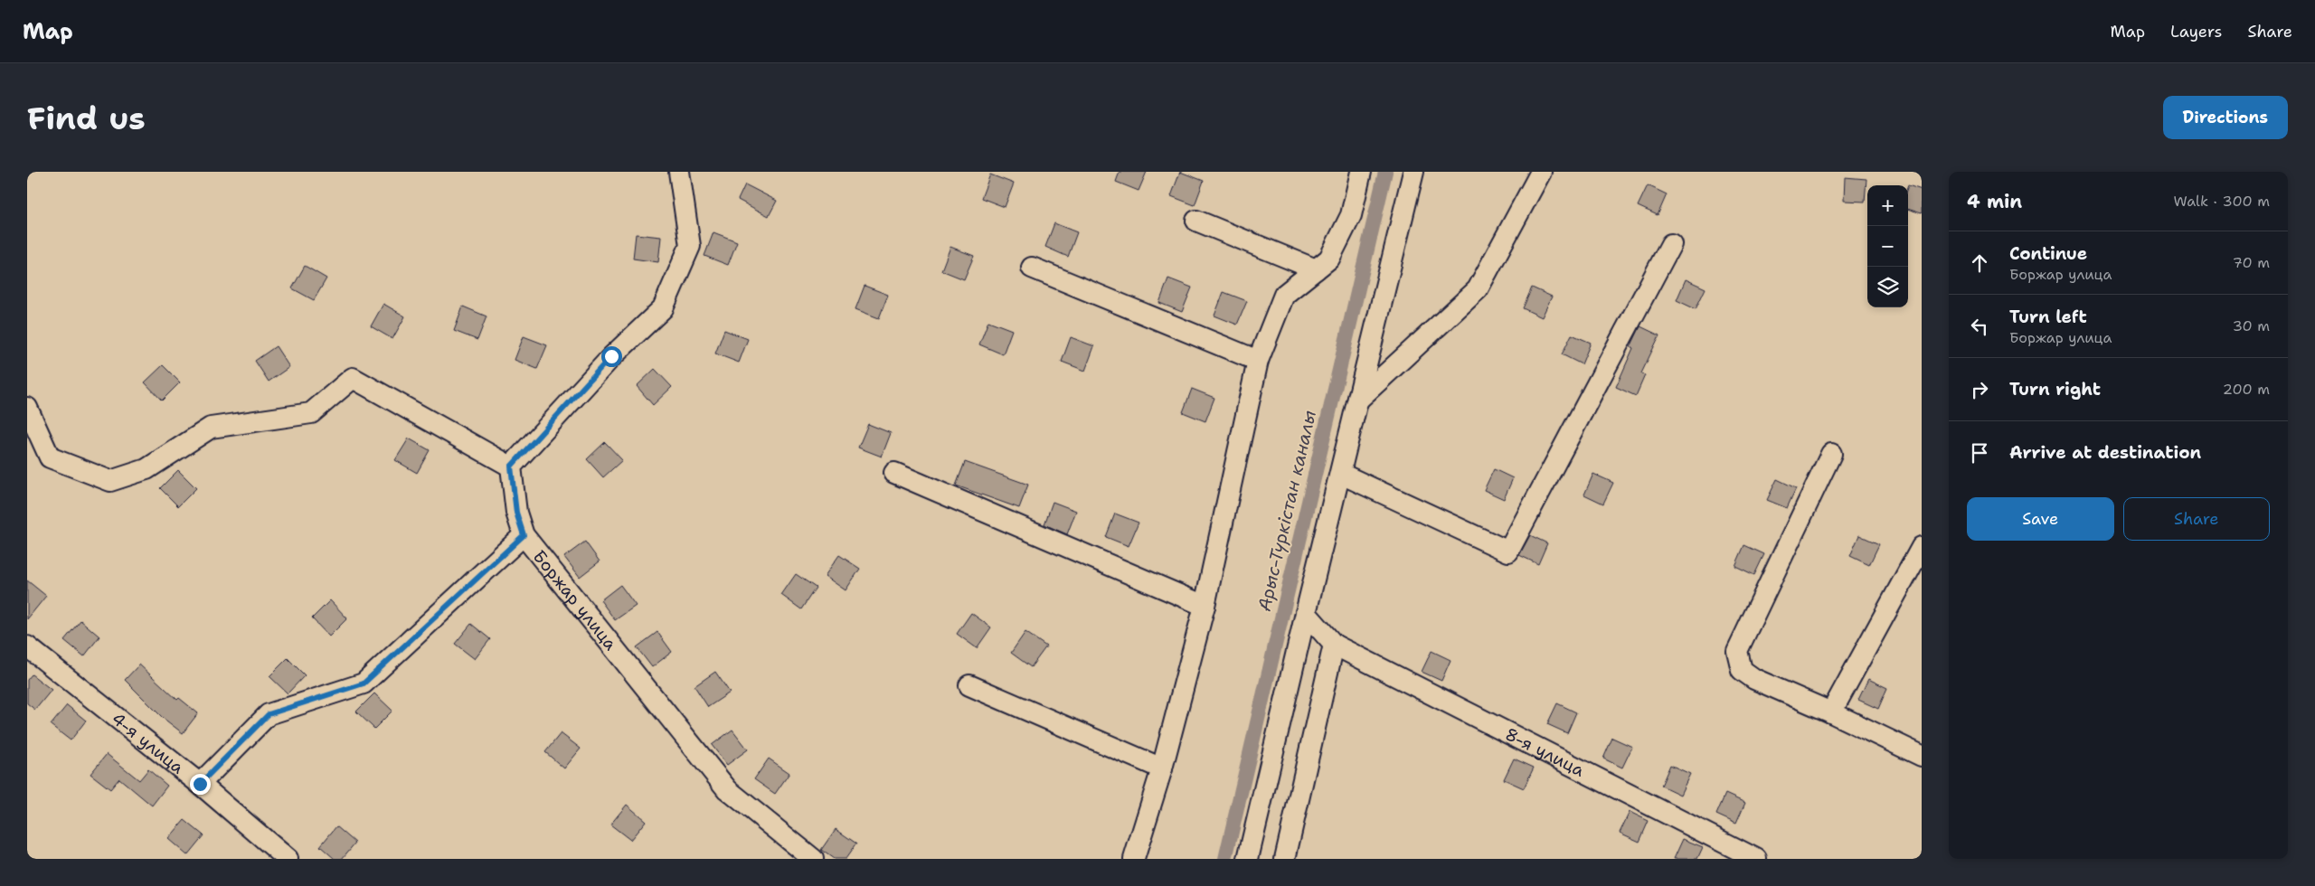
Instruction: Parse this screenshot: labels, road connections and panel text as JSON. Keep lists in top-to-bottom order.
{
  "streets": {
    "street": ["Боржар улица", "4-я улица", "8-я улица"]
  },
  "water": ["Арыс-Түркістан каналы"],
  "page": {
    "header": "Map",
    "nav": ["Map", "Layers", "Share"],
    "buttons": [
      "Directions",
      ["Save", "Share"]
    ],
    "title": "Find us",
    "heading": ["4 min", "Walk · 300 m"],
    "map_buttons": ["+", "−"],
    "list": [
      ["Continue", "Боржар улица", "70 m"],
      ["Turn left", "Боржар улица", "30 m"],
      ["Turn right", "200 m"],
      "Arrive at destination"
    ]
  }
}
